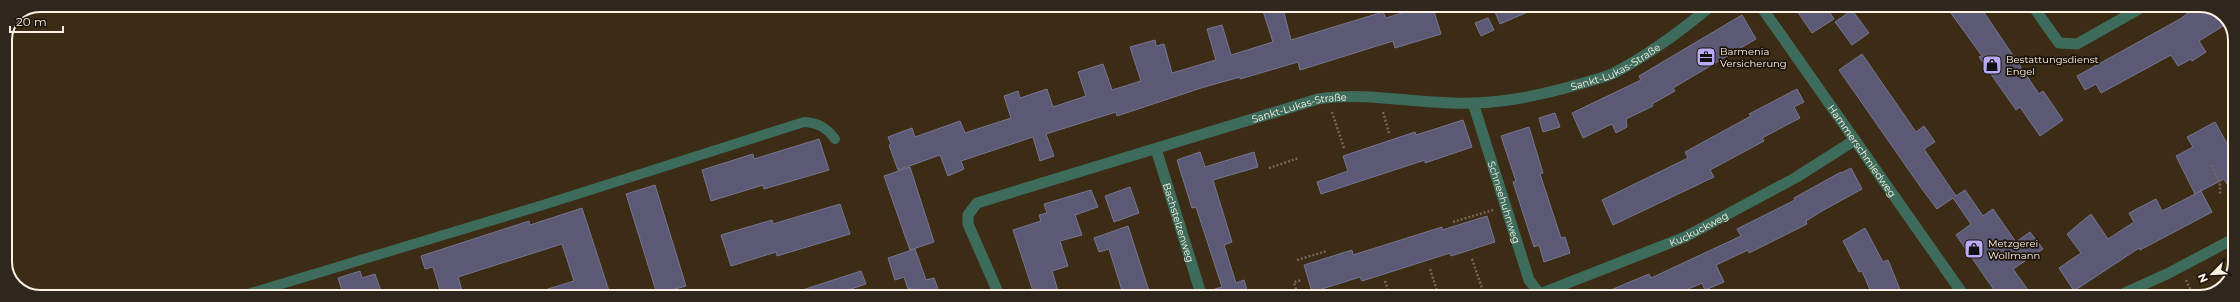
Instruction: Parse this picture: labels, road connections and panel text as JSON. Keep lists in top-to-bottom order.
{
  "streets": {
    "street": [
      "Sankt-Lukas-Straße",
      "Hammerschmiedweg",
      "Schneehuhnweg",
      "Bachstelzenweg",
      "Kuckuckweg"
    ]
  },
  "crossings": [
    ["Sankt-Lukas-Straße", "Schneehuhnweg"],
    ["Sankt-Lukas-Straße", "Bachstelzenweg"],
    ["Hammerschmiedweg", "Kuckuckweg"]
  ],
  "places": {
    "office": ["Barmenia Versicherung"],
    "shop": ["Bestattungsdienst Engel", "Metzgerei Wollmann"]
  },
  "scale_bar": "20 m",
  "north": "bottom left"
}
